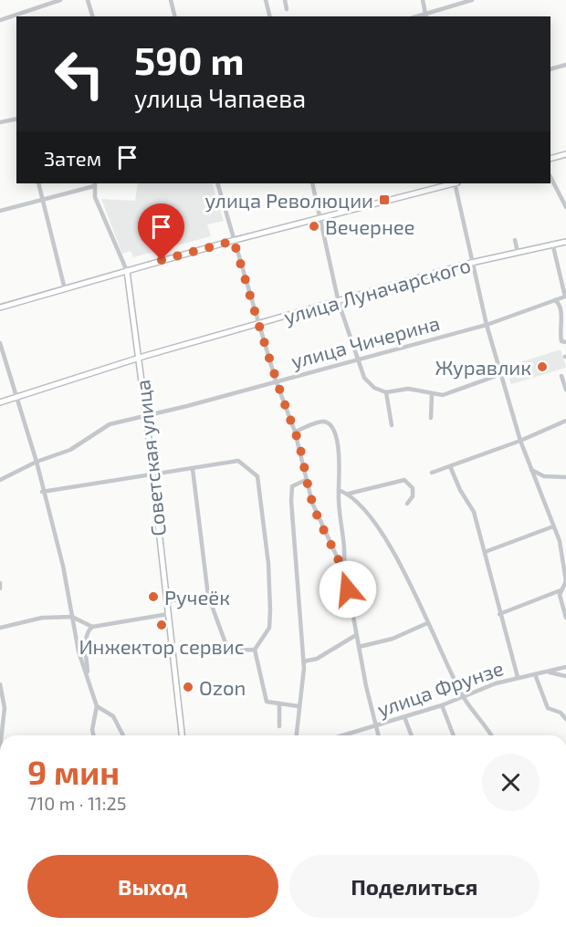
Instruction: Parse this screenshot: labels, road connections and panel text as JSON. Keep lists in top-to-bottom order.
{
  "streets": {
    "main road": ["улица Луначарского", "Советская улица"],
    "street": ["улица Чичерина", "улица Фрунзе"]
  },
  "crossings": [
    ["улица Луначарского", "Советская улица"],
    ["улица Чичерина", "Советская улица"]
  ],
  "places": {
    "transit": ["улица Революции"],
    "other": [
      "Вечернее",
      "Журавлик",
      "Ручеёк",
      "Инжектор сервис",
      "Ozon"
    ]
  },
  "page": {
    "turn": ["590 m", "улица Чапаева"],
    "then": "Затем",
    "heading": ["9 мин", "710 m · 11:25"],
    "buttons": ["Выход", "Поделиться"]
  }
}
